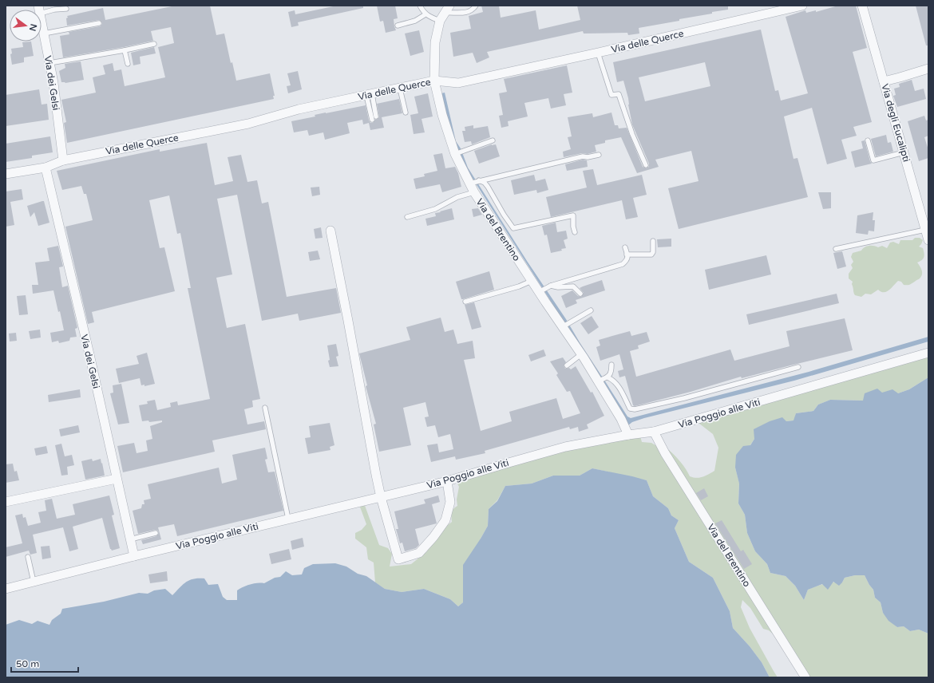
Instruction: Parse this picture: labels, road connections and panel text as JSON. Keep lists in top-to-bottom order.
{
  "streets": {
    "street": [
      "Via delle Querce",
      "Via dei Gelsi",
      "Via degli Eucalipti",
      "Via del Brentino",
      "Via Poggio alle Viti"
    ]
  },
  "crossings": [
    ["Via delle Querce", "Via dei Gelsi"],
    ["Via delle Querce", "Via del Brentino"],
    ["Via dei Gelsi", "Via Poggio alle Viti"],
    ["Via del Brentino", "Via Poggio alle Viti"]
  ],
  "scale_bar": "50 m",
  "north": "right"
}
